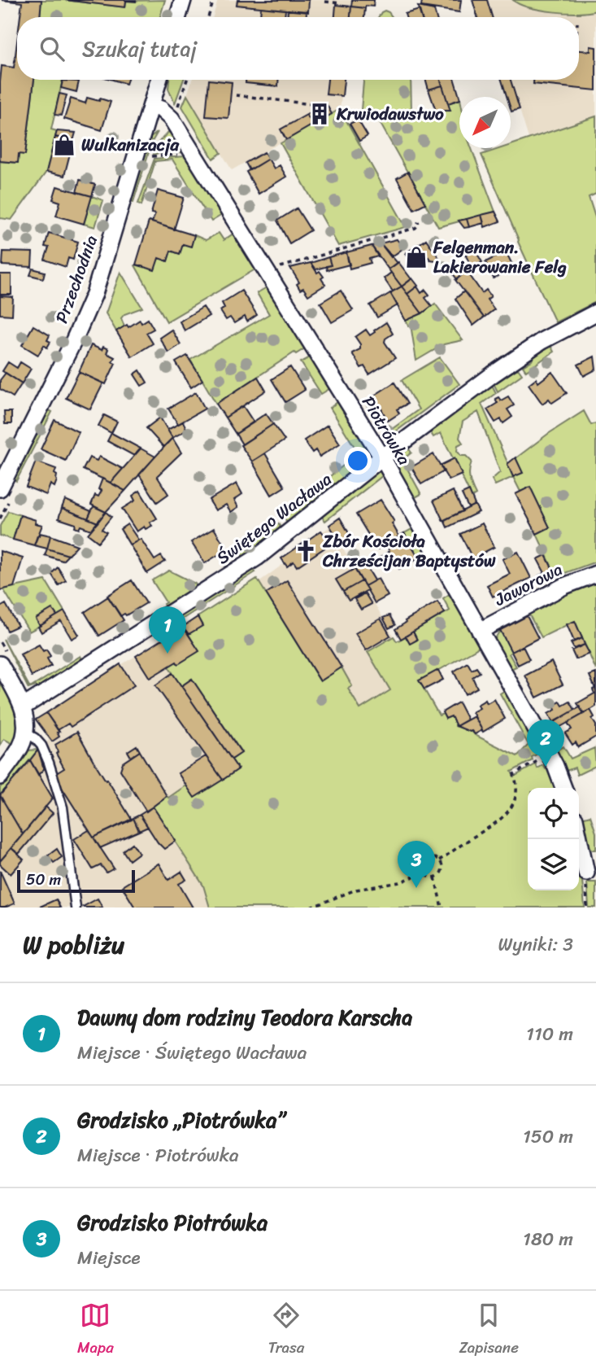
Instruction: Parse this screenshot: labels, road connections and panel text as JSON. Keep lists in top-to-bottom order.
{
  "streets": {
    "street": [
      "Przechodnia",
      "Piotrówka",
      "Świętego Wacława",
      "Jaworowa"
    ]
  },
  "crossings": [
    ["Przechodnia", "Piotrówka"],
    ["Piotrówka", "Świętego Wacława"],
    ["Piotrówka", "Jaworowa"]
  ],
  "places": {
    "building": ["Krwiodawstwo"],
    "shop": ["Wulkanizacja", "Felgenman. Lakierowanie Felg"],
    "church": ["Zbór Kościoła Chrześcijan Baptystów"]
  },
  "scale_bar": "50 m",
  "north": "bottom left",
  "page": {
    "search": "Szukaj tutaj",
    "pins": ["1", "2", "3"],
    "scale": "50 m",
    "heading": ["W pobliżu", "Wyniki: 3"],
    "list": [
      {
        "mark": "1",
        "name": "Dawny dom rodziny Teodora Karscha",
        "note": "Miejsce · Świętego Wacława",
        "value": "110 m"
      },
      {
        "mark": "2",
        "name": "Grodzisko „Piotrówka”",
        "note": "Miejsce · Piotrówka",
        "value": "150 m"
      },
      {
        "mark": "3",
        "name": "Grodzisko Piotrówka",
        "note": "Miejsce",
        "value": "180 m"
      }
    ],
    "nav": ["Mapa", "Trasa", "Zapisane"]
  }
}
